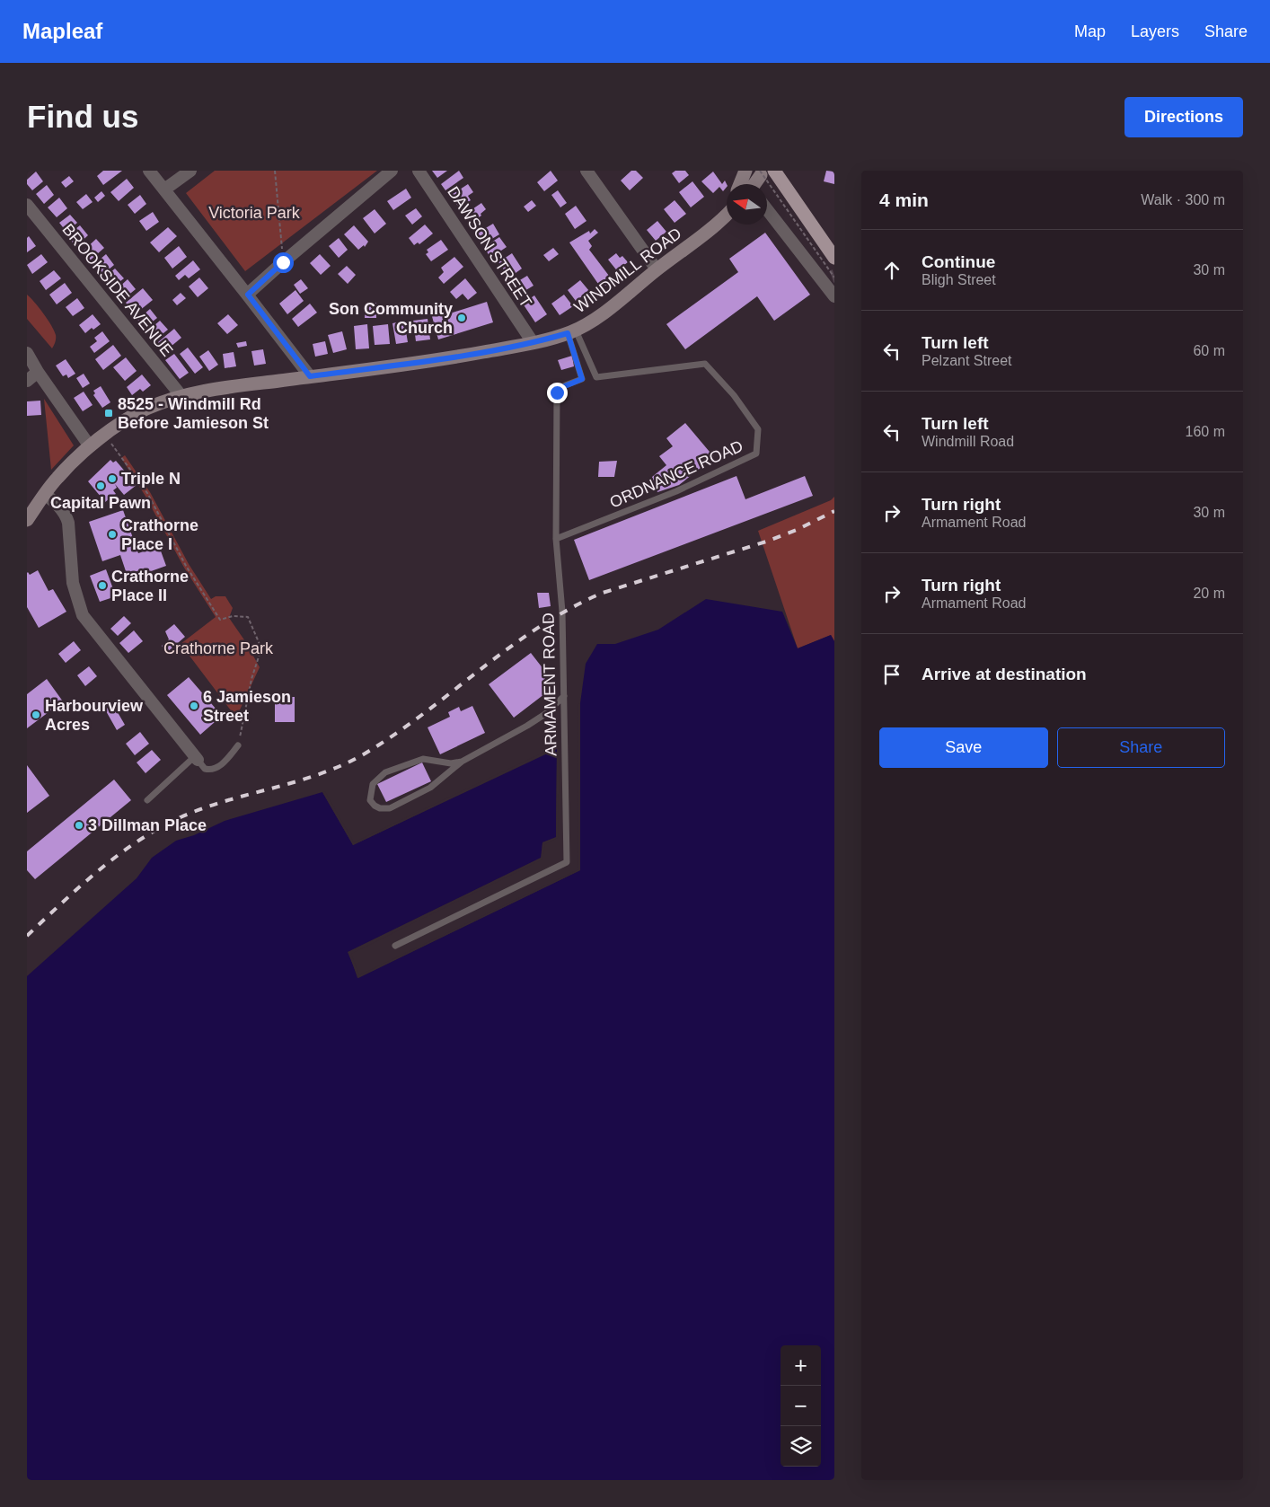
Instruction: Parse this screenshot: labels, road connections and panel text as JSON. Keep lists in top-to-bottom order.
{
  "streets": {
    "main road": ["WINDMILL ROAD"],
    "street": ["DAWSON STREET", "BROOKSIDE AVENUE"],
    "lane": ["ORDNANCE ROAD", "ARMAMENT ROAD"]
  },
  "crossings": [
    ["DAWSON STREET", "WINDMILL ROAD"],
    ["WINDMILL ROAD", "BROOKSIDE AVENUE"],
    ["ORDNANCE ROAD", "ARMAMENT ROAD"]
  ],
  "parks": ["Victoria Park", "Crathorne Park"],
  "places": {
    "other": [
      "Son Community Church",
      "Triple N",
      "Capital Pawn",
      "Crathorne Place I",
      "Crathorne Place II",
      "6 Jamieson Street",
      "Harbourview Acres",
      "3 Dillman Place"
    ],
    "transit": ["8525 - Windmill Rd Before Jamieson St"]
  },
  "north": "left",
  "page": {
    "header": "Mapleaf",
    "nav": ["Map", "Layers", "Share"],
    "buttons": [
      "Directions",
      ["Save", "Share"]
    ],
    "title": "Find us",
    "heading": ["4 min", "Walk · 300 m"],
    "list": [
      ["Continue", "Bligh Street", "30 m"],
      ["Turn left", "Pelzant Street", "60 m"],
      ["Turn left", "Windmill Road", "160 m"],
      ["Turn right", "Armament Road", "30 m"],
      ["Turn right", "Armament Road", "20 m"],
      "Arrive at destination"
    ],
    "map_buttons": ["+", "−"]
  }
}
